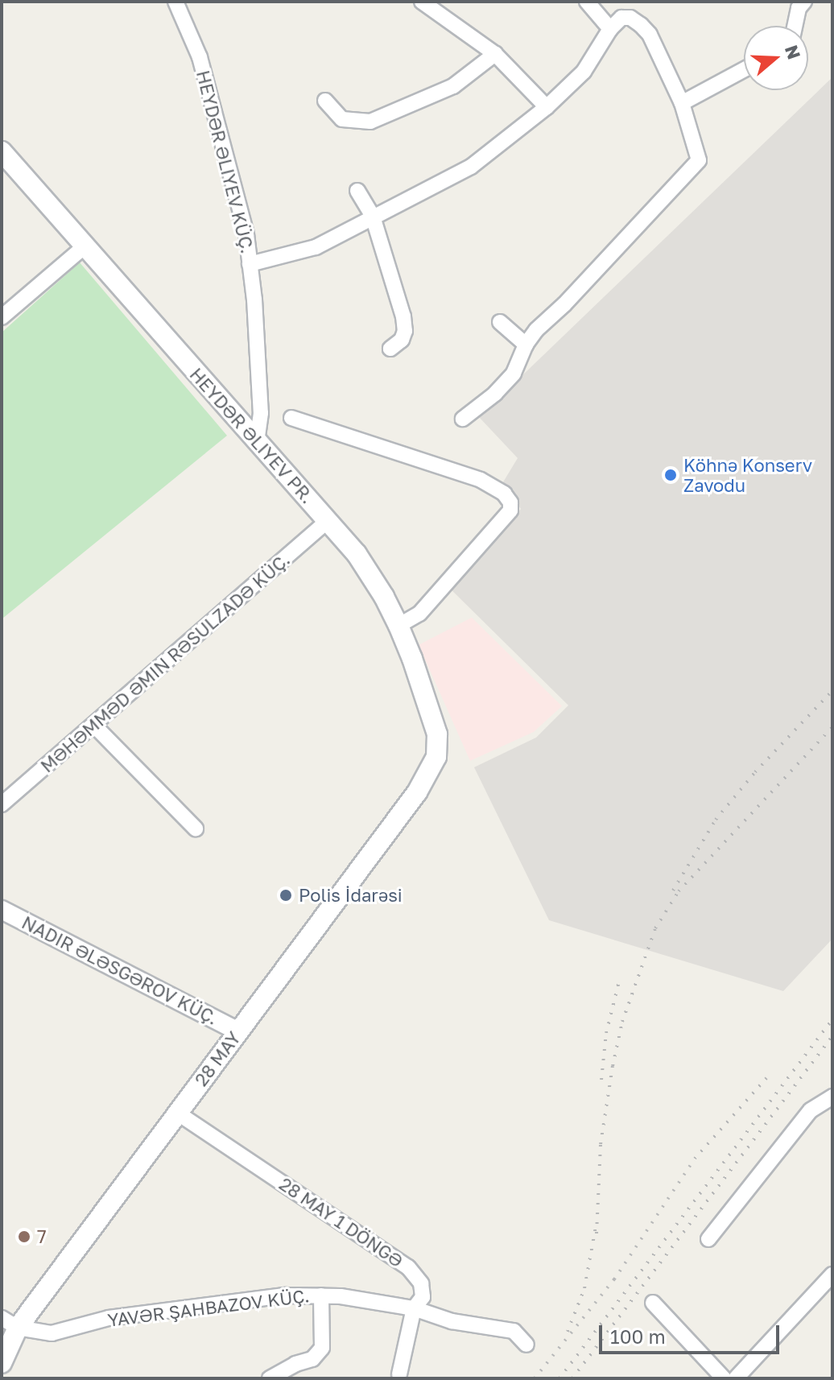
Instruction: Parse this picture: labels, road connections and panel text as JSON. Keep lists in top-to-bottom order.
{
  "streets": {
    "main road": ["HEYDƏR ƏLIYEV PR.", "28 MAY"],
    "street": [
      "HEYDƏR ƏLIYEV KÜÇ.",
      "MƏHƏMMƏD ƏMIN RƏSULZADƏ KÜÇ.",
      "NADIR ƏLƏSGƏROV KÜÇ.",
      "28 MAY 1 DÖNGƏ",
      "YAVƏR ŞAHBAZOV KÜÇ."
    ]
  },
  "crossings": [
    ["HEYDƏR ƏLIYEV KÜÇ.", "HEYDƏR ƏLIYEV PR."],
    ["HEYDƏR ƏLIYEV PR.", "MƏHƏMMƏD ƏMIN RƏSULZADƏ KÜÇ."],
    ["HEYDƏR ƏLIYEV PR.", "28 MAY"],
    ["NADIR ƏLƏSGƏROV KÜÇ.", "28 MAY"],
    ["28 MAY", "28 MAY 1 DÖNGƏ"],
    ["28 MAY", "YAVƏR ŞAHBAZOV KÜÇ."],
    ["28 MAY 1 DÖNGƏ", "YAVƏR ŞAHBAZOV KÜÇ."]
  ],
  "places": ["Köhnə Konserv Zavodu", "Polis İdarəsi", "7"],
  "scale_bar": "100 m",
  "north": "right"
}
